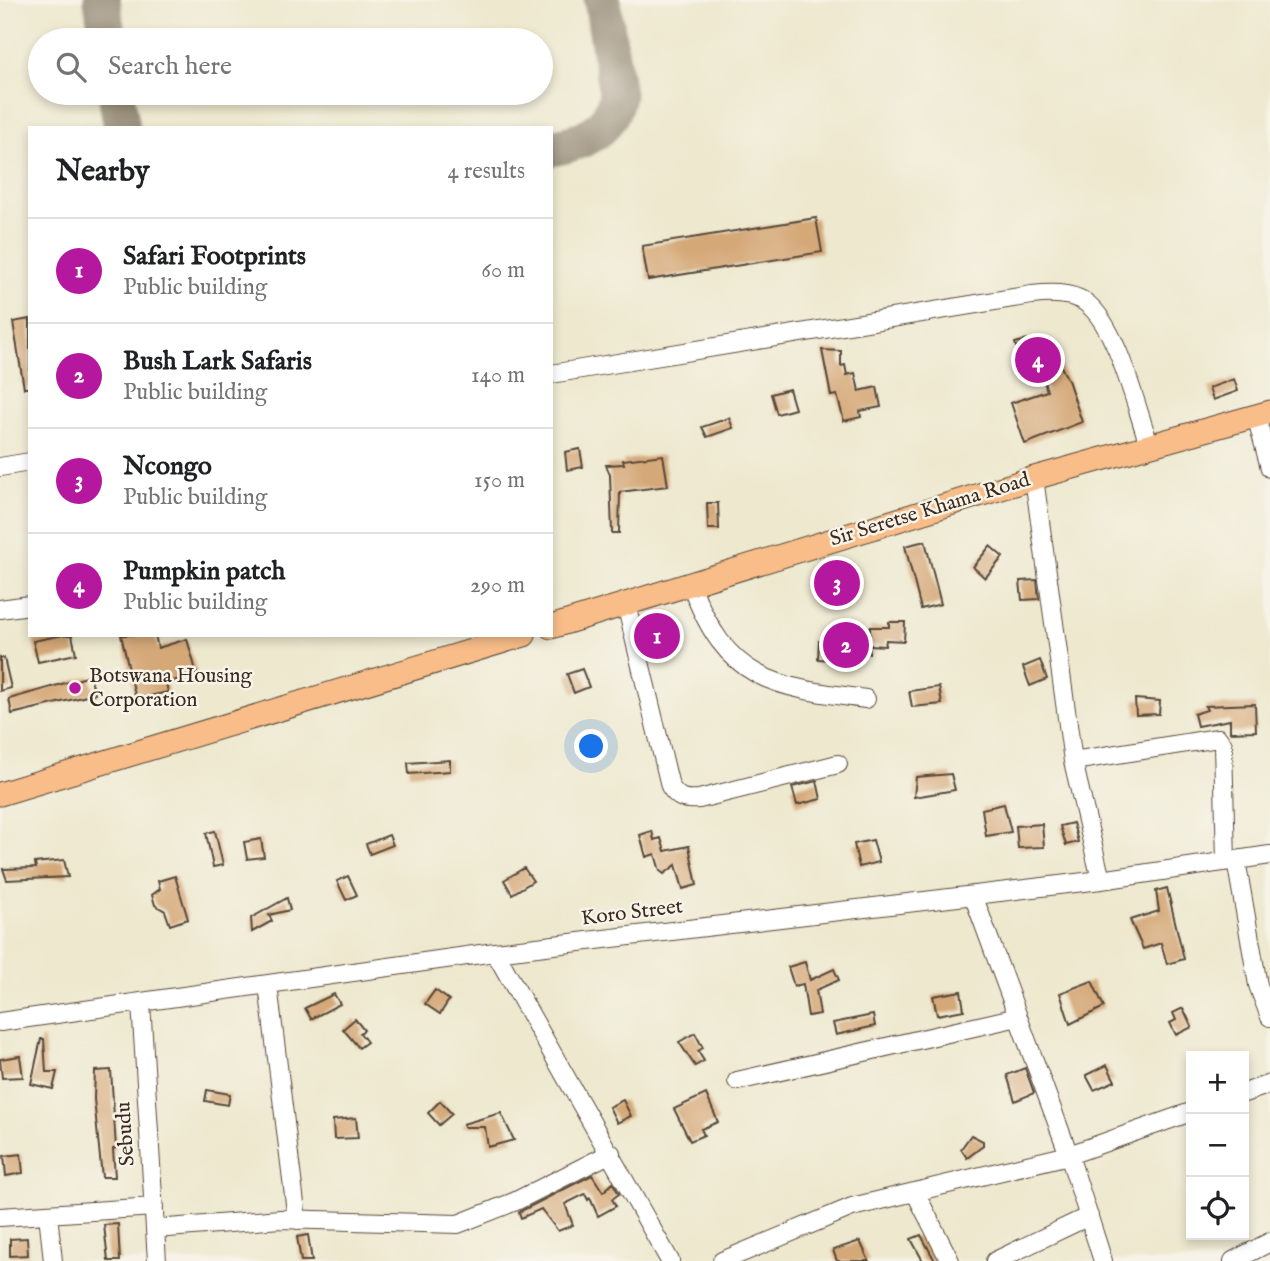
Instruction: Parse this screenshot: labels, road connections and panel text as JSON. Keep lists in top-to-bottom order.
{
  "streets": {
    "main road": ["Sir Seretse Khama Road"],
    "street": ["Koro Street", "Sebudu"]
  },
  "crossings": [
    ["Koro Street", "Sebudu"]
  ],
  "places": ["Botswana Housing Corporation"],
  "page": {
    "search": "Search here",
    "heading": ["Nearby", "4 results"],
    "list": [
      {
        "mark": "1",
        "name": "Safari Footprints",
        "note": "Public building",
        "value": "60 m"
      },
      {
        "mark": "2",
        "name": "Bush Lark Safaris",
        "note": "Public building",
        "value": "140 m"
      },
      {
        "mark": "3",
        "name": "Ncongo",
        "note": "Public building",
        "value": "150 m"
      },
      {
        "mark": "4",
        "name": "Pumpkin patch",
        "note": "Public building",
        "value": "290 m"
      }
    ],
    "pins": [
      "4",
      "3",
      "1",
      "2"
    ],
    "map_buttons": ["+", "−"]
  }
}
